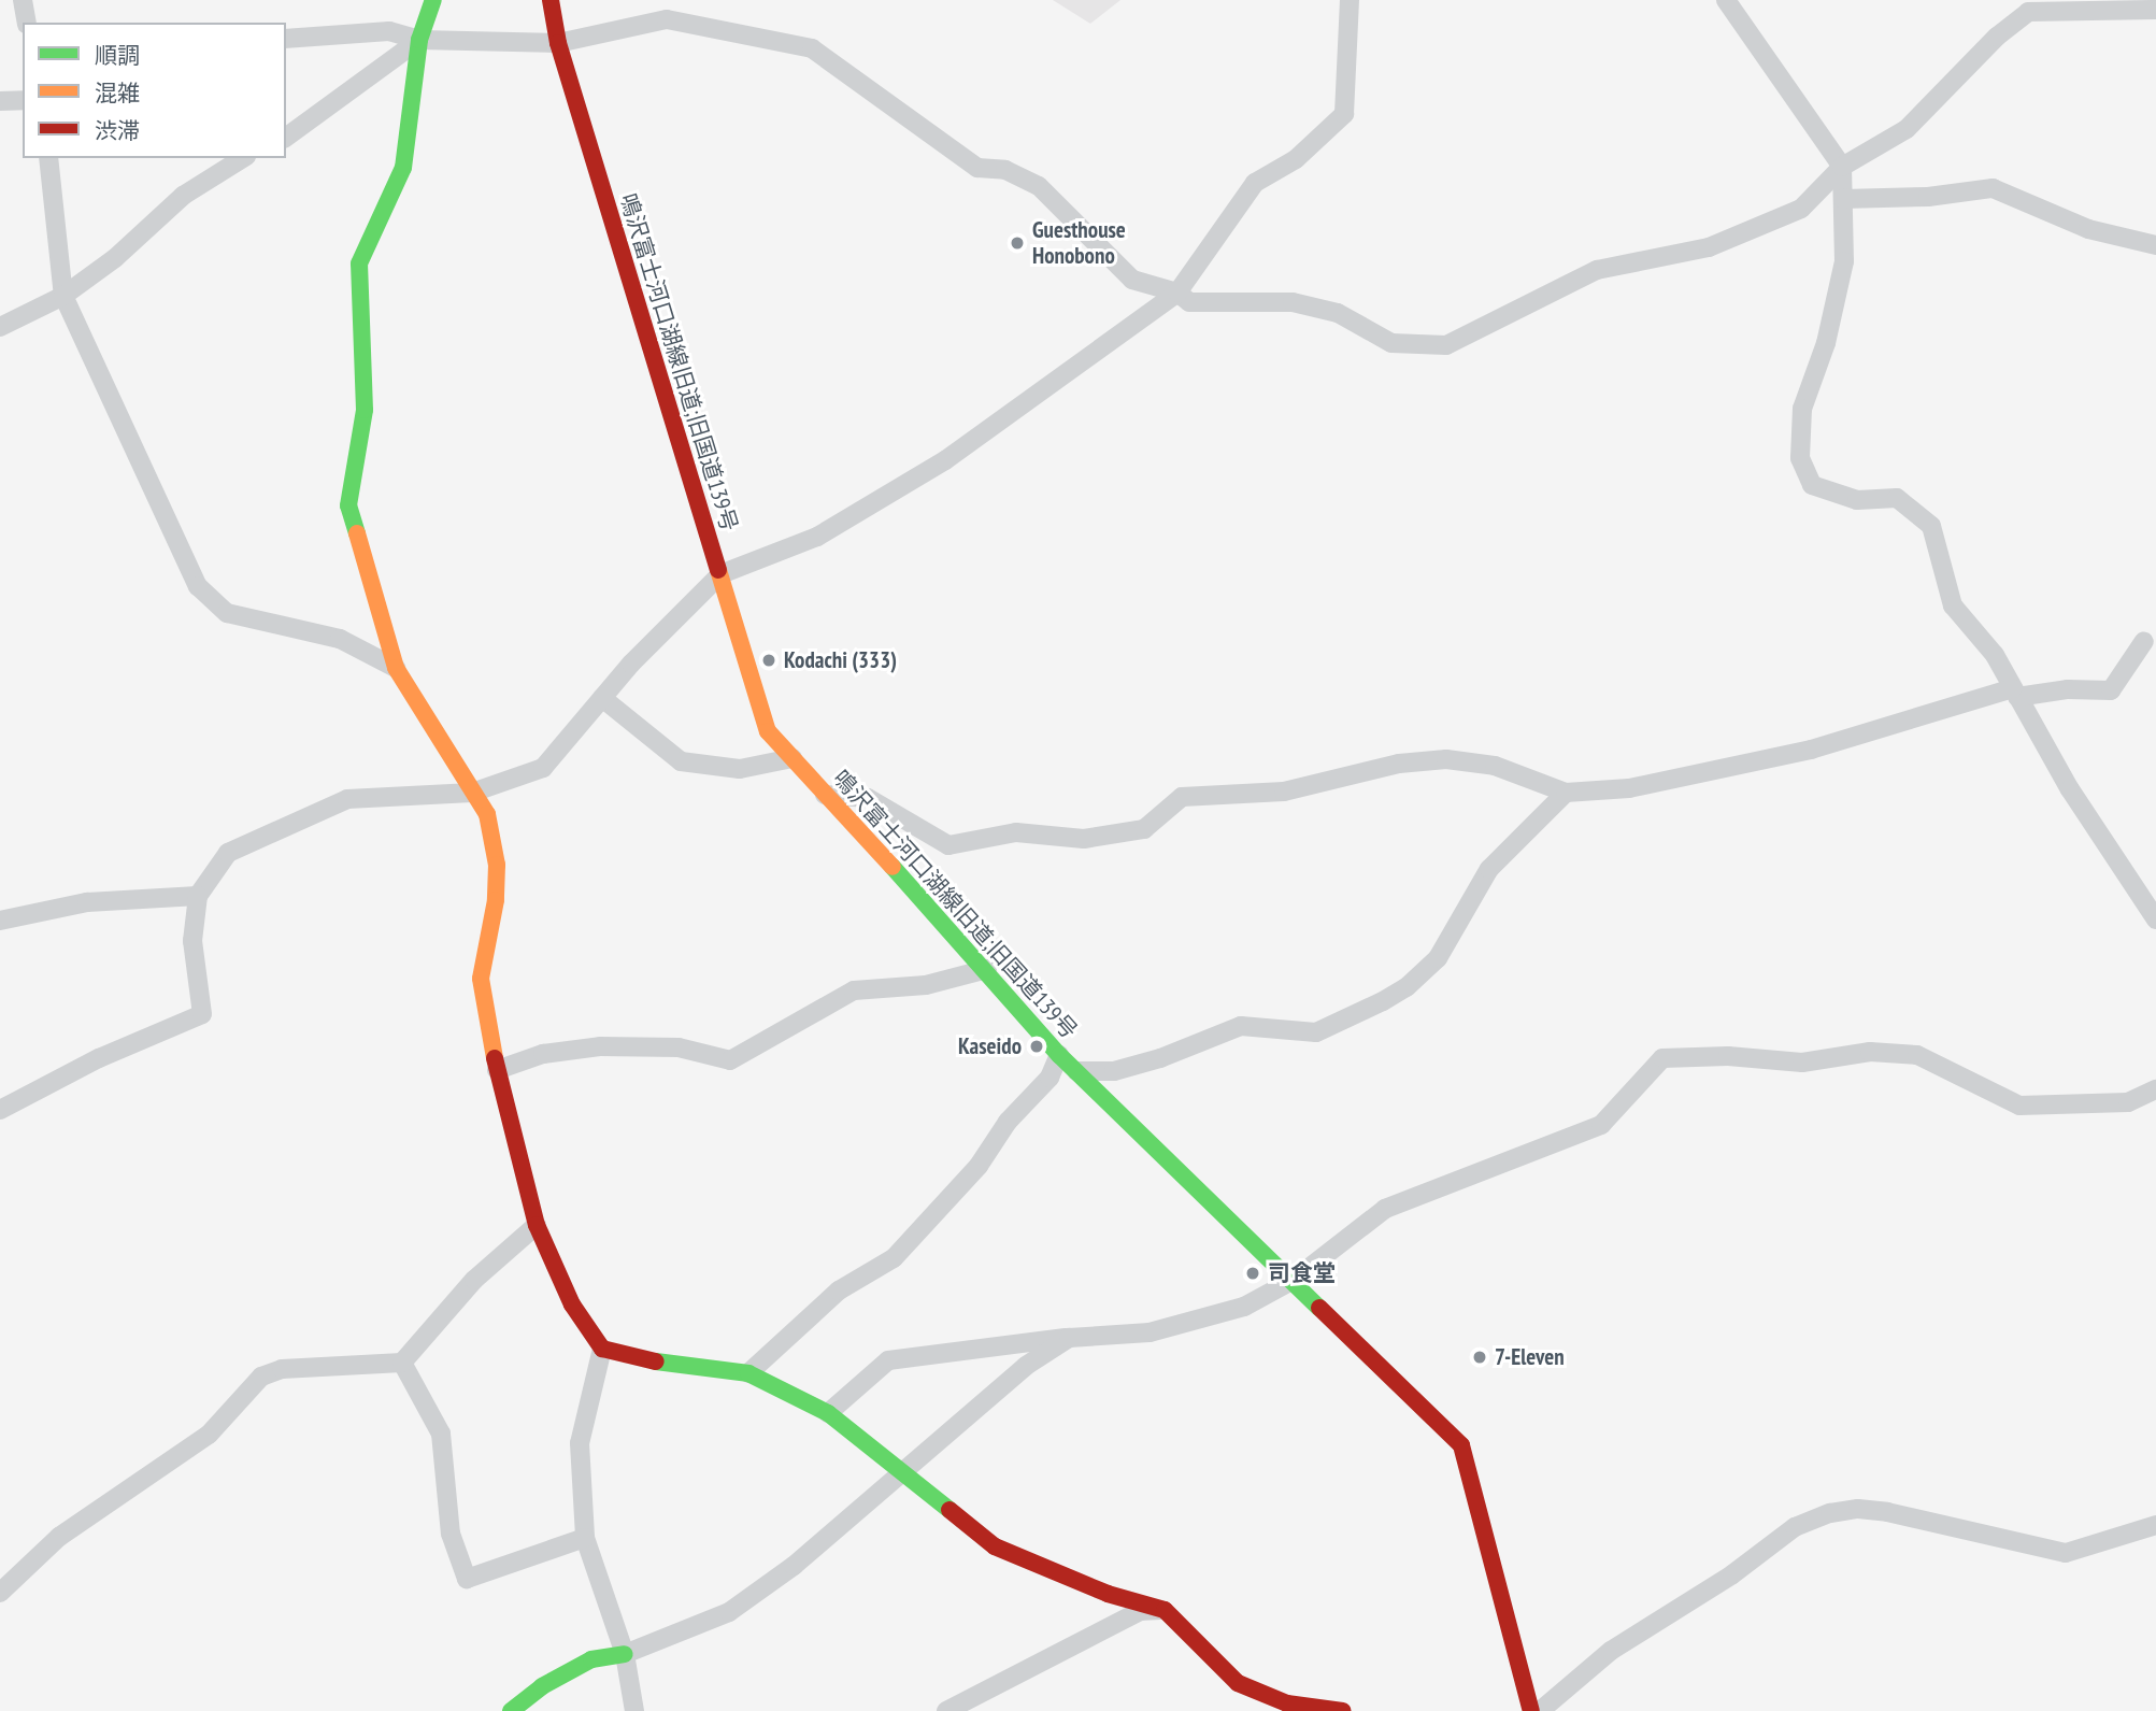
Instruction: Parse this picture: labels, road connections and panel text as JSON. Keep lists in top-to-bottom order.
{
  "streets": {
    "street": ["鳴沢富士河口湖線旧道;旧国道139号"]
  },
  "places": [
    "Guesthouse Honobono",
    "Kodachi (333)",
    "Kaseido",
    "司食堂",
    "7-Eleven"
  ],
  "legend": ["順調", "混雑", "渋滞"]
}
